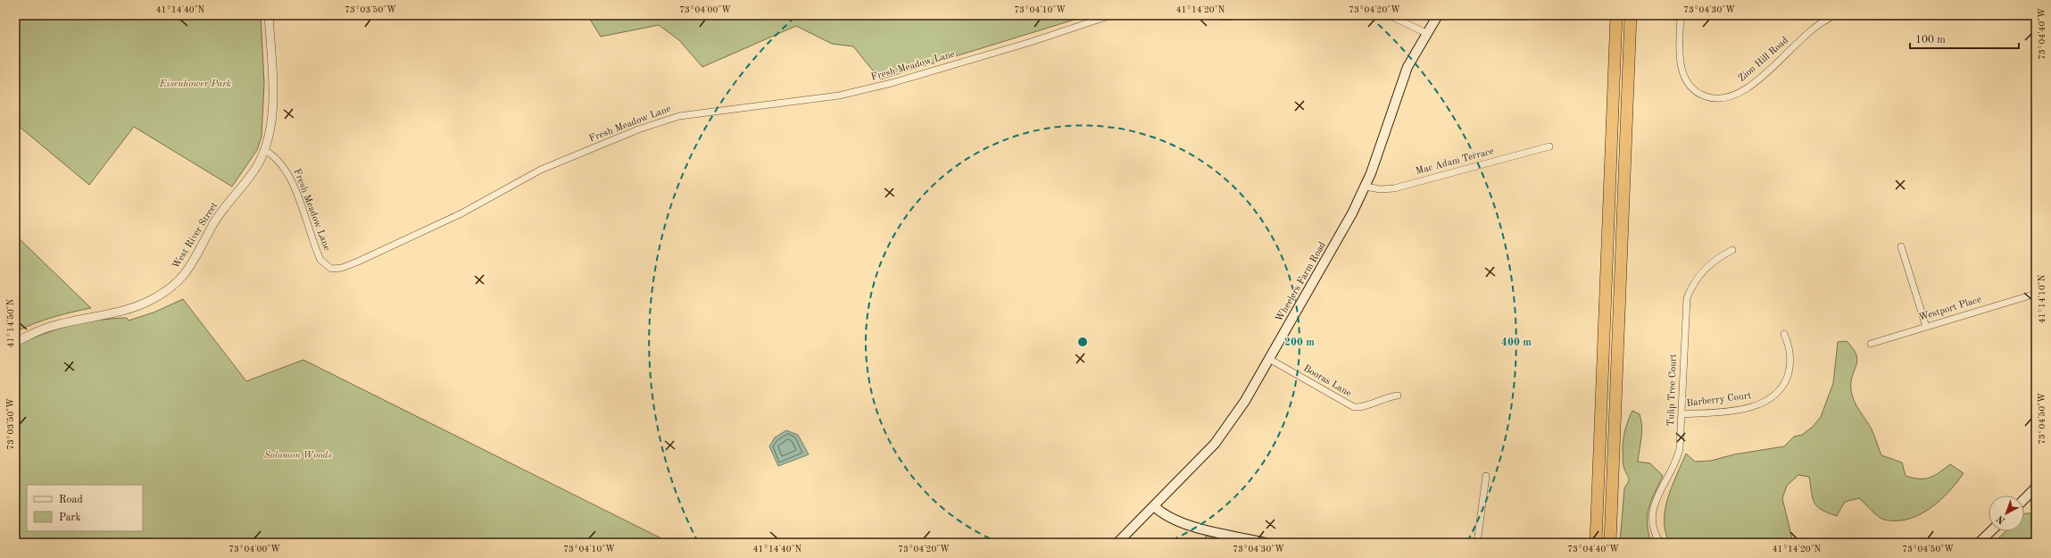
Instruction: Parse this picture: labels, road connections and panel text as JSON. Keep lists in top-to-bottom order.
{
  "streets": {
    "main road": ["Wheelers Farm Road"],
    "street": [
      "Zion Hill Road",
      "Fresh Meadow Lane",
      "Mac Adam Terrace",
      "West River Street",
      "Westport Place",
      "Booras Lane",
      "Tulip Tree Court",
      "Barberry Court"
    ]
  },
  "crossings": [
    ["Fresh Meadow Lane", "West River Street"],
    ["Mac Adam Terrace", "Wheelers Farm Road"],
    ["Wheelers Farm Road", "Booras Lane"],
    ["Tulip Tree Court", "Barberry Court"]
  ],
  "parks": ["Eisenhower Park", "Solomon Woods"],
  "legend": ["Road", "Park"],
  "scale_bar": "100 m",
  "north": "bottom left",
  "coordinates": [
    "41°14'40\"N",
    "73°03'50\"W",
    "73°04'00\"W",
    "73°04'10\"W",
    "41°14'20\"N",
    "73°04'20\"W",
    "73°04'30\"W",
    "73°04'40\"W",
    "41°14'10\"N",
    "41°14'50\"N",
    "73°04'50\"W"
  ],
  "rings": ["200 m", "400 m"]
}
